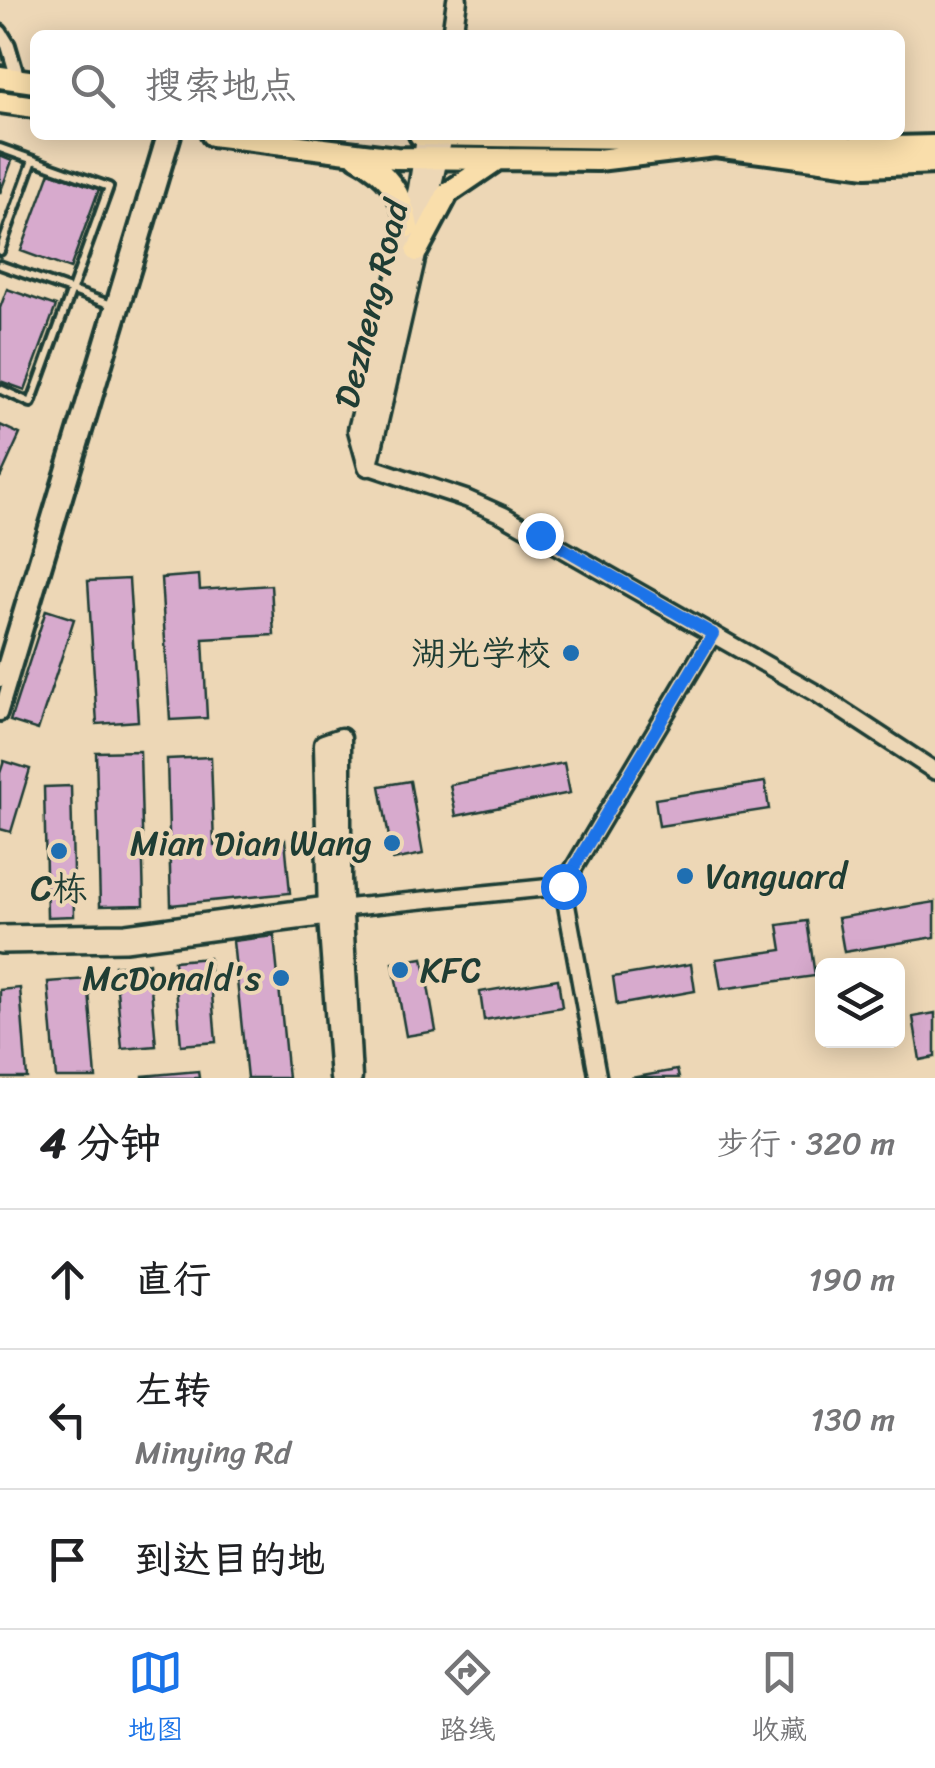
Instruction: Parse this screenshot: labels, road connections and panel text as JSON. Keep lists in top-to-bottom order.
{
  "streets": {
    "main road": ["Dezheng Road"]
  },
  "places": [
    "湖光学校",
    "Mian Dian Wang",
    "C栋",
    "Vanguard",
    "KFC",
    "McDonald's"
  ],
  "page": {
    "search": "搜索地点",
    "heading": ["4 分钟", "步行 · 320 m"],
    "list": [
      ["直行", "190 m"],
      ["左转", "Minying Rd", "130 m"],
      "到达目的地"
    ],
    "nav": ["地图", "路线", "收藏"]
  }
}
